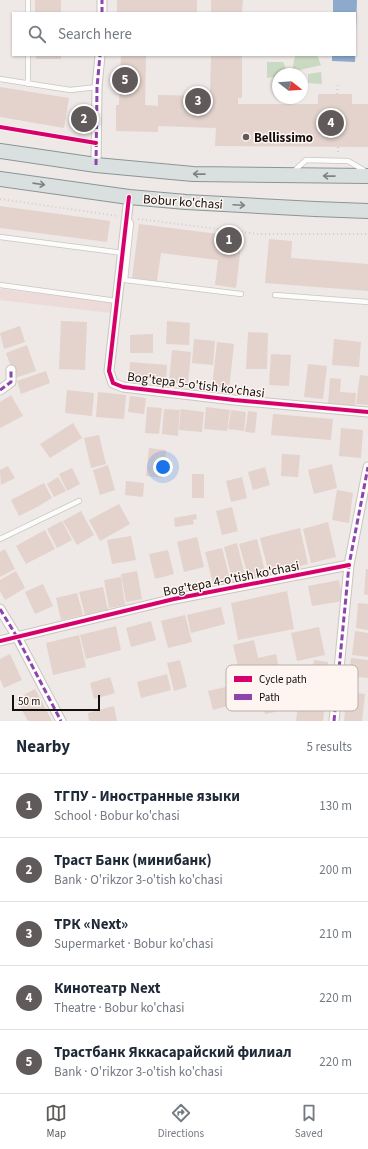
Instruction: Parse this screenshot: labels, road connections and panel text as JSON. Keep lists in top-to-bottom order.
{
  "streets": {
    "main road": ["Bobur ko'chasi"],
    "street": ["Bog'tepa 5-o'tish ko'chasi", "Bog'tepa 4-o'tish ko'chasi"]
  },
  "crossings": [
    ["Bobur ko'chasi", "Bog'tepa 5-o'tish ko'chasi"]
  ],
  "places": ["Bellissimo"],
  "legend": ["Cycle path", "Path"],
  "scale_bar": "50 m",
  "north": "right",
  "page": {
    "search": "Search here",
    "pins": [
      "5",
      "3",
      "2",
      "4",
      "1"
    ],
    "scale": "50 m",
    "heading": ["Nearby", "5 results"],
    "list": [
      {
        "mark": "1",
        "name": "ТГПУ - Иностранные языки",
        "note": "School · Bobur ko'chasi",
        "value": "130 m"
      },
      {
        "mark": "2",
        "name": "Траст Банк (минибанк)",
        "note": "Bank · O'rikzor 3-o'tish ko'chasi",
        "value": "200 m"
      },
      {
        "mark": "3",
        "name": "ТРК «Next»",
        "note": "Supermarket · Bobur ko'chasi",
        "value": "210 m"
      },
      {
        "mark": "4",
        "name": "Кинотеатр Next",
        "note": "Theatre · Bobur ko'chasi",
        "value": "220 m"
      },
      {
        "mark": "5",
        "name": "Трастбанк Яккасарайский филиал",
        "note": "Bank · O'rikzor 3-o'tish ko'chasi",
        "value": "220 m"
      }
    ],
    "nav": ["Map", "Directions", "Saved"]
  }
}
